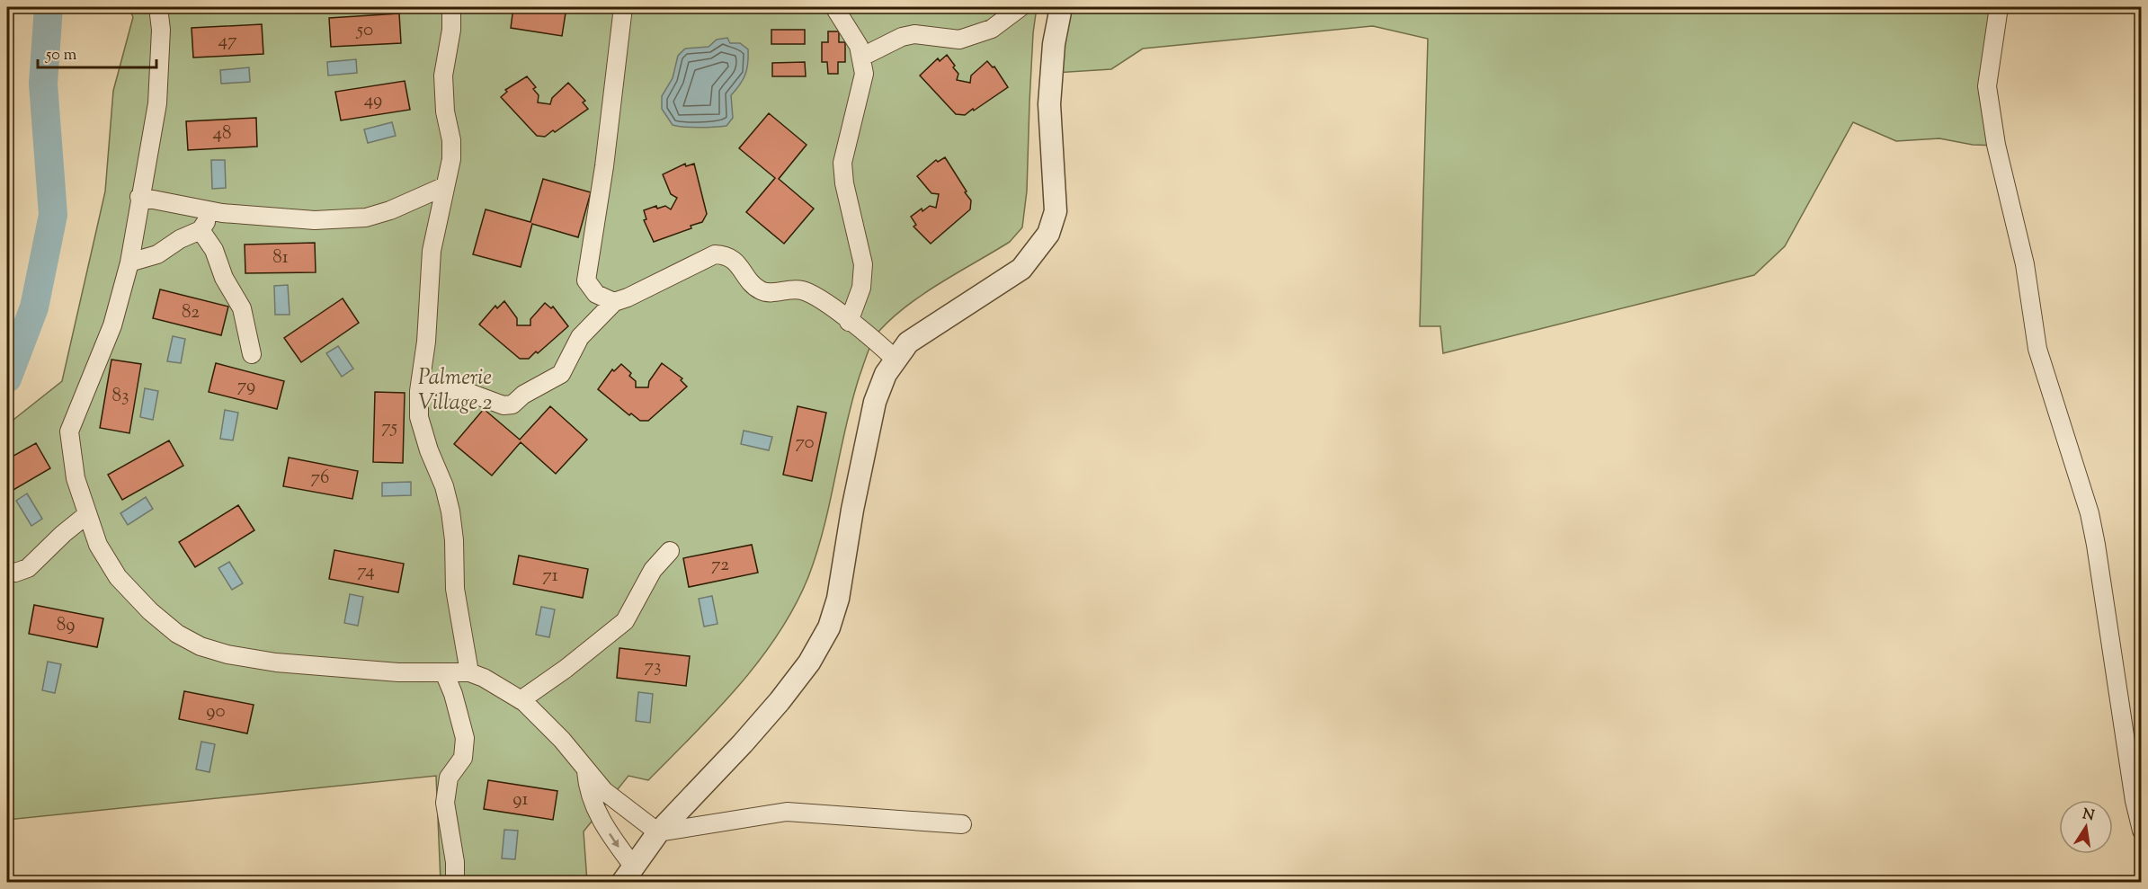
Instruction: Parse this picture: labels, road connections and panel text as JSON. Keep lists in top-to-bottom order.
{
  "parks": ["Palmerie Village 2"],
  "house_numbers": [
    "50",
    "47",
    "49",
    "48",
    "81",
    "82",
    "79",
    "83",
    "75",
    "70",
    "76",
    "72",
    "74",
    "71",
    "89",
    "73",
    "90",
    "91"
  ],
  "scale_bar": "50 m",
  "north": "top"
}
